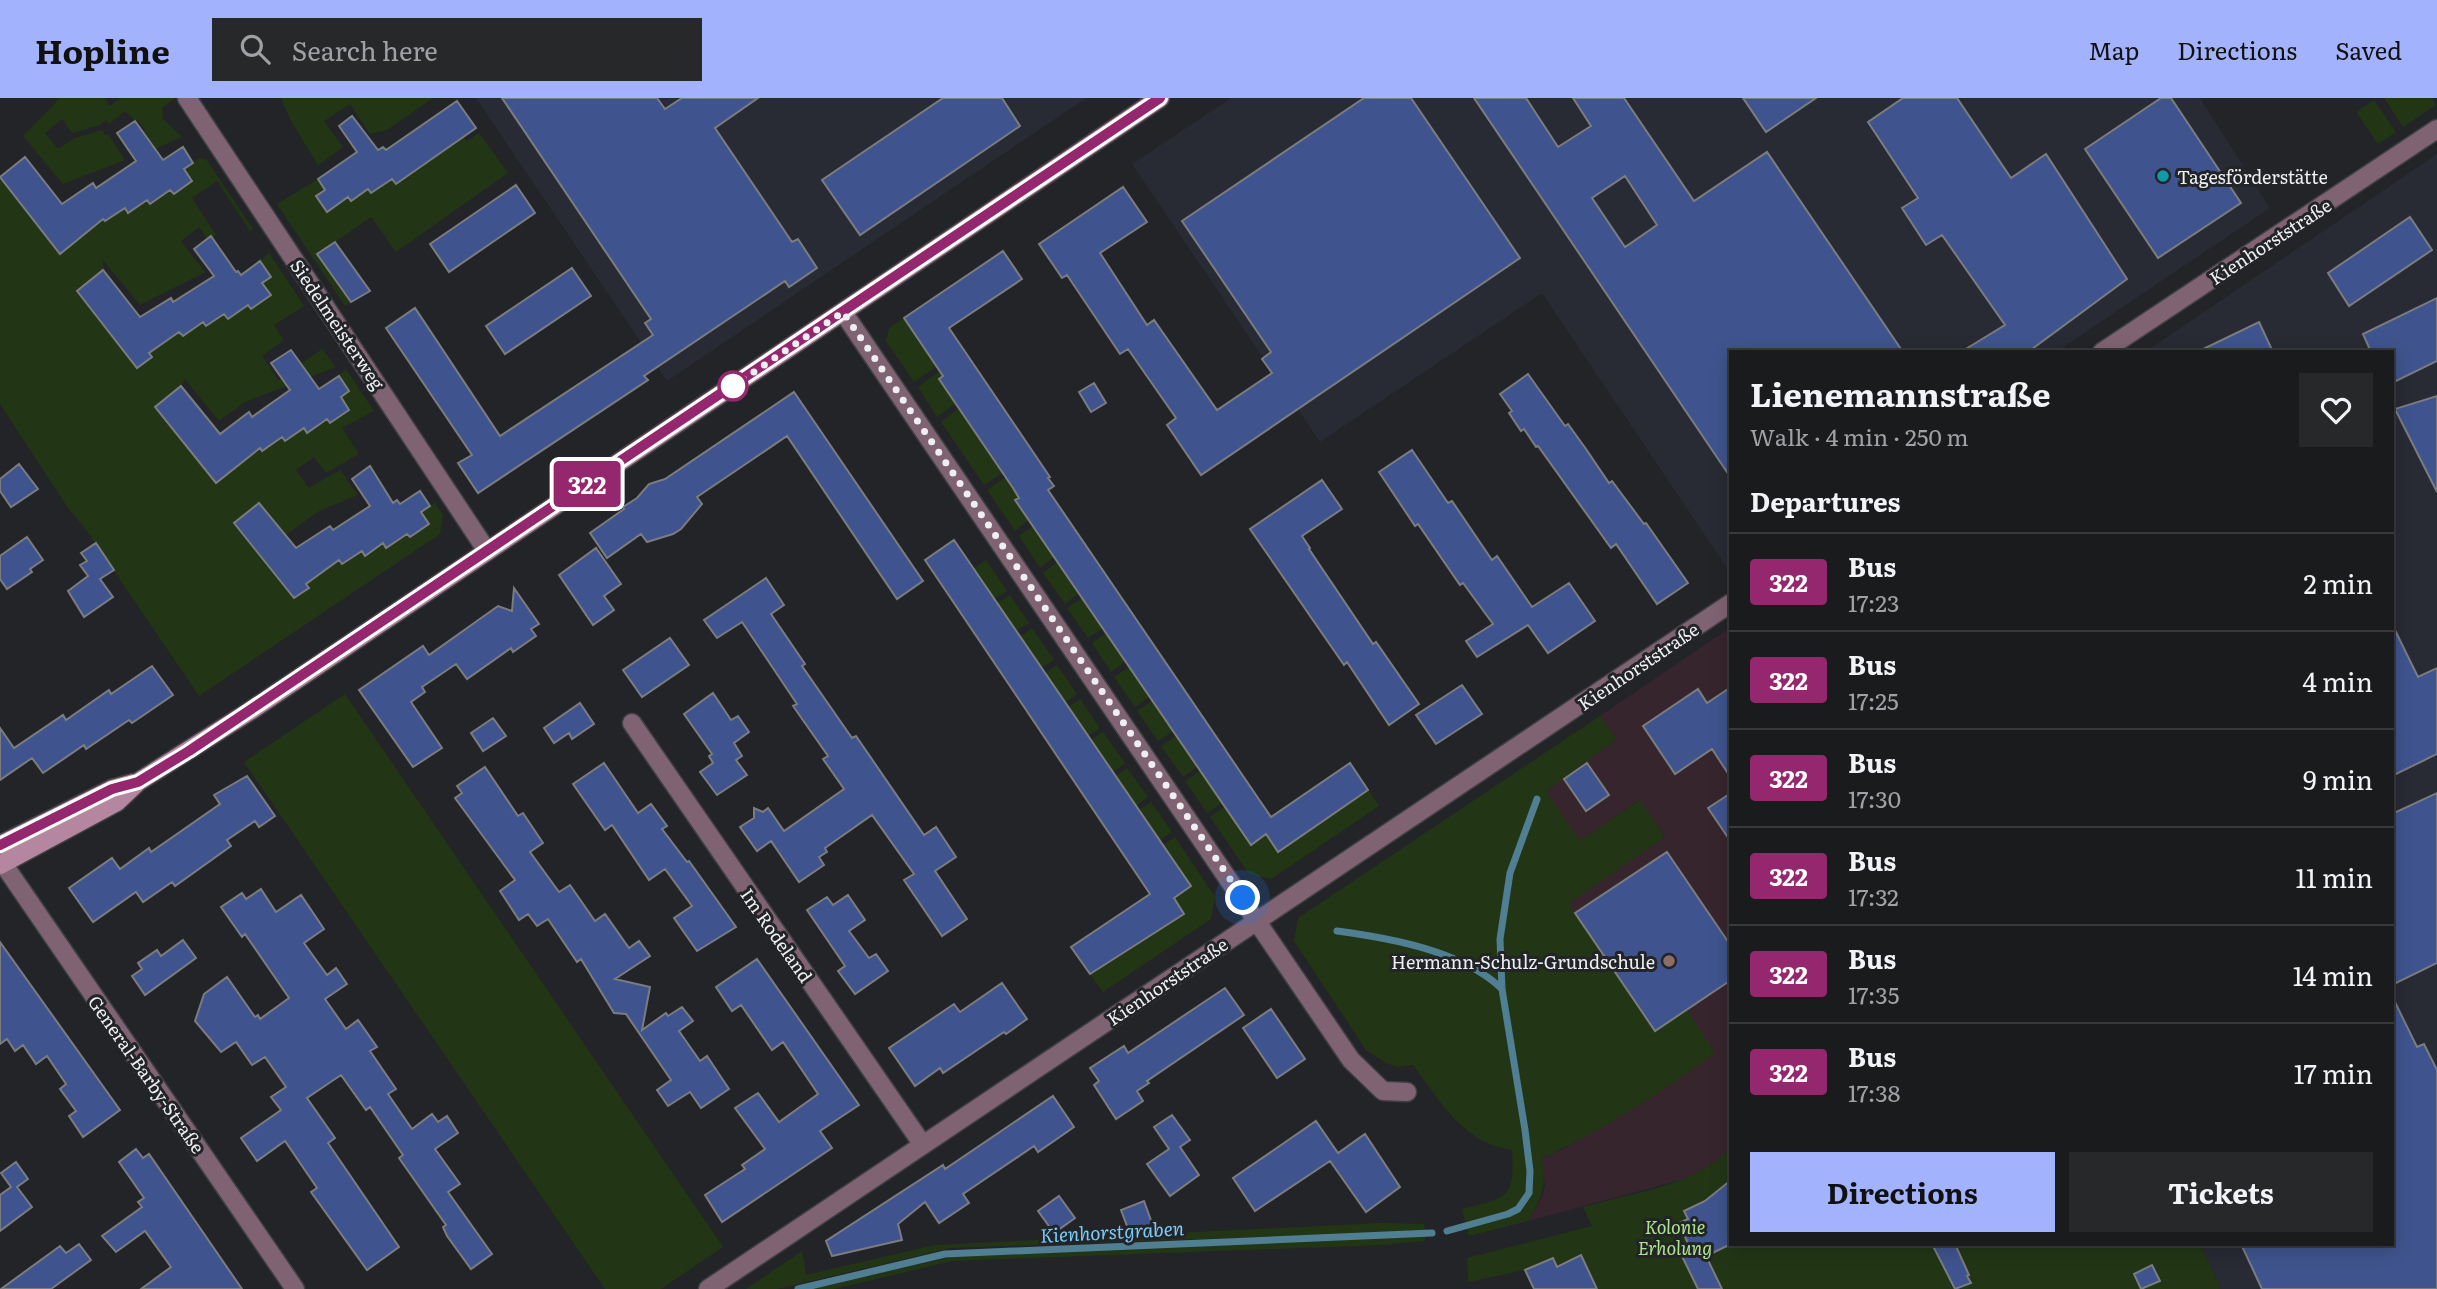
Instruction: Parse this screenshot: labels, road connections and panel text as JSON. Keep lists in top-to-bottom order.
{
  "streets": {
    "street": [
      "Kienhorststraße",
      "Siedelmeisterweg",
      "Im Rodeland",
      "General-Barby-Straße"
    ]
  },
  "crossings": [
    ["Kienhorststraße", "Im Rodeland"]
  ],
  "water": ["Kienhorstgraben"],
  "parks": ["Kolonie Erholung"],
  "places": ["Tagesförderstätte", "Hermann-Schulz-Grundschule"],
  "lines": ["bus line 322"],
  "page": {
    "header": "Hopline",
    "search": "Search here",
    "nav": ["Map", "Directions", "Saved"],
    "on_map": "322",
    "heading": [
      ["Lienemannstraße", "Walk · 4 min · 250 m"],
      "Departures"
    ],
    "list": [
      {
        "mark": "322",
        "name": "Bus",
        "note": "17:23",
        "value": "2 min"
      },
      {
        "mark": "322",
        "name": "Bus",
        "note": "17:25",
        "value": "4 min"
      },
      {
        "mark": "322",
        "name": "Bus",
        "note": "17:30",
        "value": "9 min"
      },
      {
        "mark": "322",
        "name": "Bus",
        "note": "17:32",
        "value": "11 min"
      },
      {
        "mark": "322",
        "name": "Bus",
        "note": "17:35",
        "value": "14 min"
      },
      {
        "mark": "322",
        "name": "Bus",
        "note": "17:38",
        "value": "17 min"
      }
    ],
    "buttons": ["Directions", "Tickets"]
  }
}
